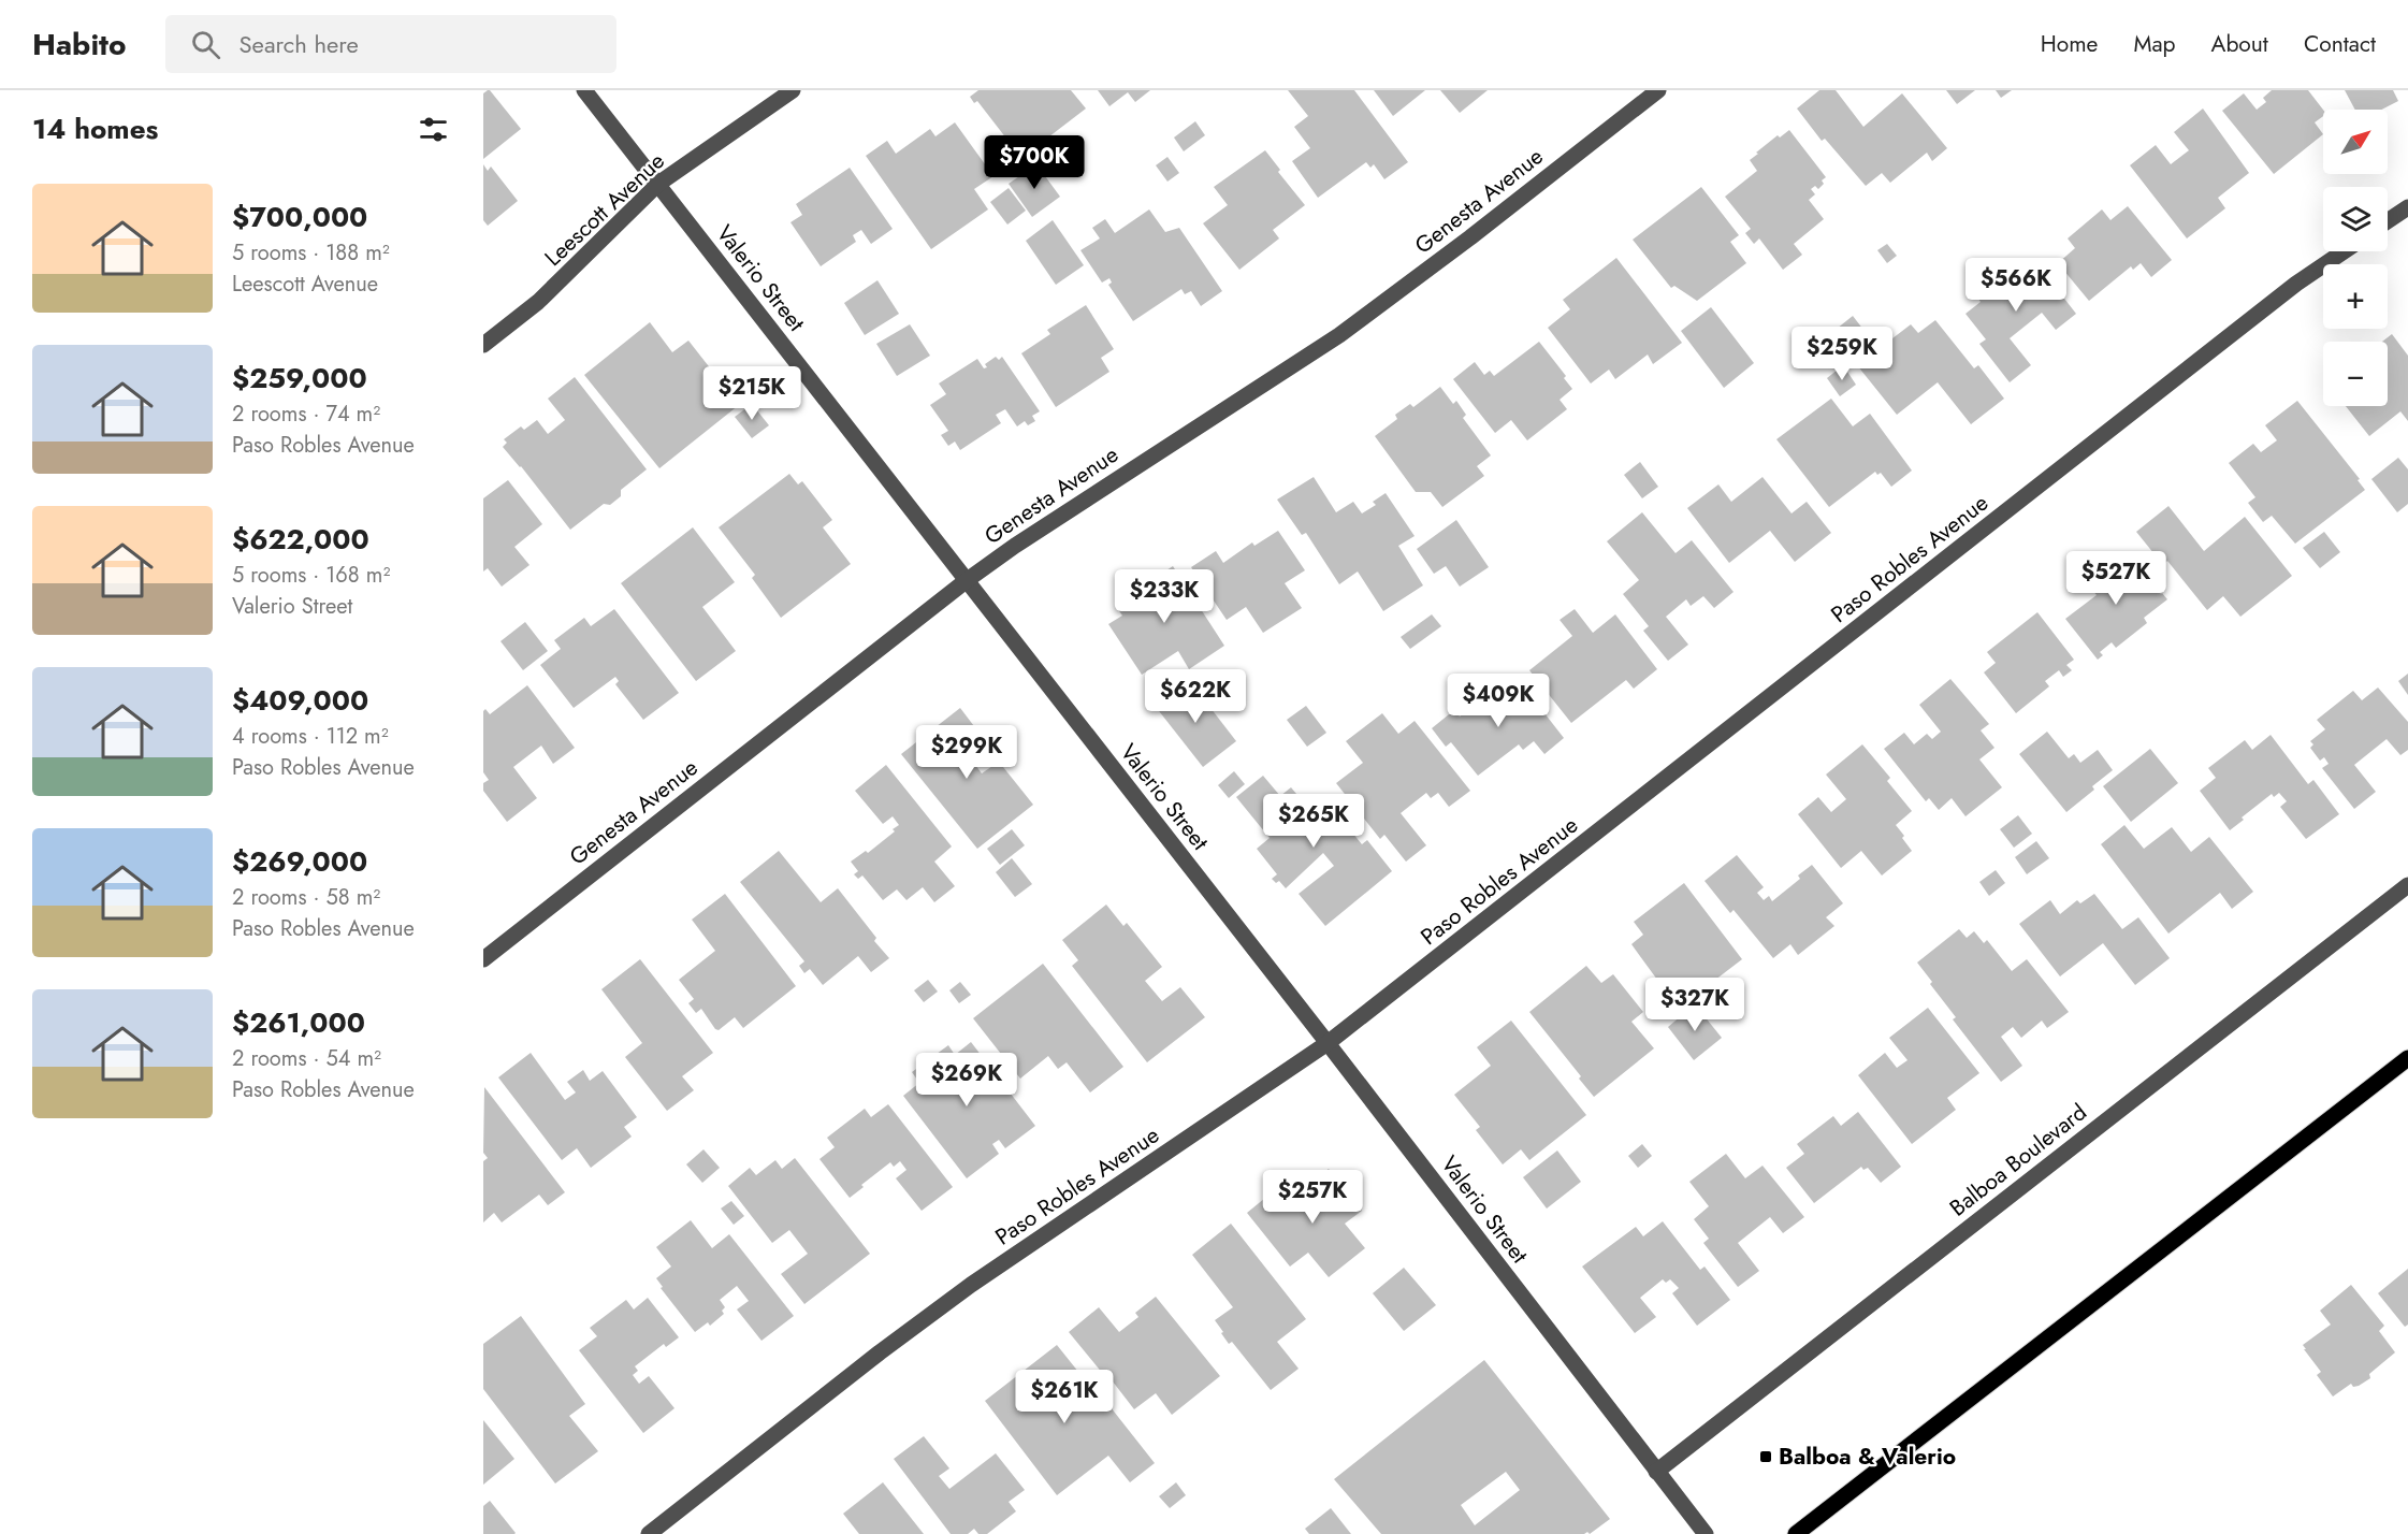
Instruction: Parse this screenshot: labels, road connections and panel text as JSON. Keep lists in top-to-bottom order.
{
  "streets": {
    "street": [
      "Genesta Avenue",
      "Leescott Avenue",
      "Valerio Street",
      "Paso Robles Avenue",
      "Balboa Boulevard"
    ]
  },
  "crossings": [
    ["Genesta Avenue", "Valerio Street"],
    ["Leescott Avenue", "Valerio Street"],
    ["Valerio Street", "Paso Robles Avenue"],
    ["Valerio Street", "Balboa Boulevard"]
  ],
  "places": {
    "transit": ["Balboa & Valerio"]
  },
  "north": "top right",
  "page": {
    "header": "Habito",
    "search": "Search here",
    "nav": [
      "Home",
      "Map",
      "About",
      "Contact"
    ],
    "heading": "14 homes",
    "map_buttons": ["+", "−"],
    "price": [
      "$700K",
      "$566K",
      "$259K",
      "$215K",
      "$527K",
      "$233K",
      "$622K",
      "$409K",
      "$299K",
      "$265K",
      "$327K",
      "$269K",
      "$257K",
      "$261K"
    ],
    "list": [
      {
        "name": "$700,000",
        "note": "5 rooms · 188 m² · Leescott Avenue"
      },
      {
        "name": "$259,000",
        "note": "2 rooms · 74 m² · Paso Robles Avenue"
      },
      {
        "name": "$622,000",
        "note": "5 rooms · 168 m² · Valerio Street"
      },
      {
        "name": "$409,000",
        "note": "4 rooms · 112 m² · Paso Robles Avenue"
      },
      {
        "name": "$269,000",
        "note": "2 rooms · 58 m² · Paso Robles Avenue"
      },
      {
        "name": "$261,000",
        "note": "2 rooms · 54 m² · Paso Robles Avenue"
      }
    ]
  }
}
